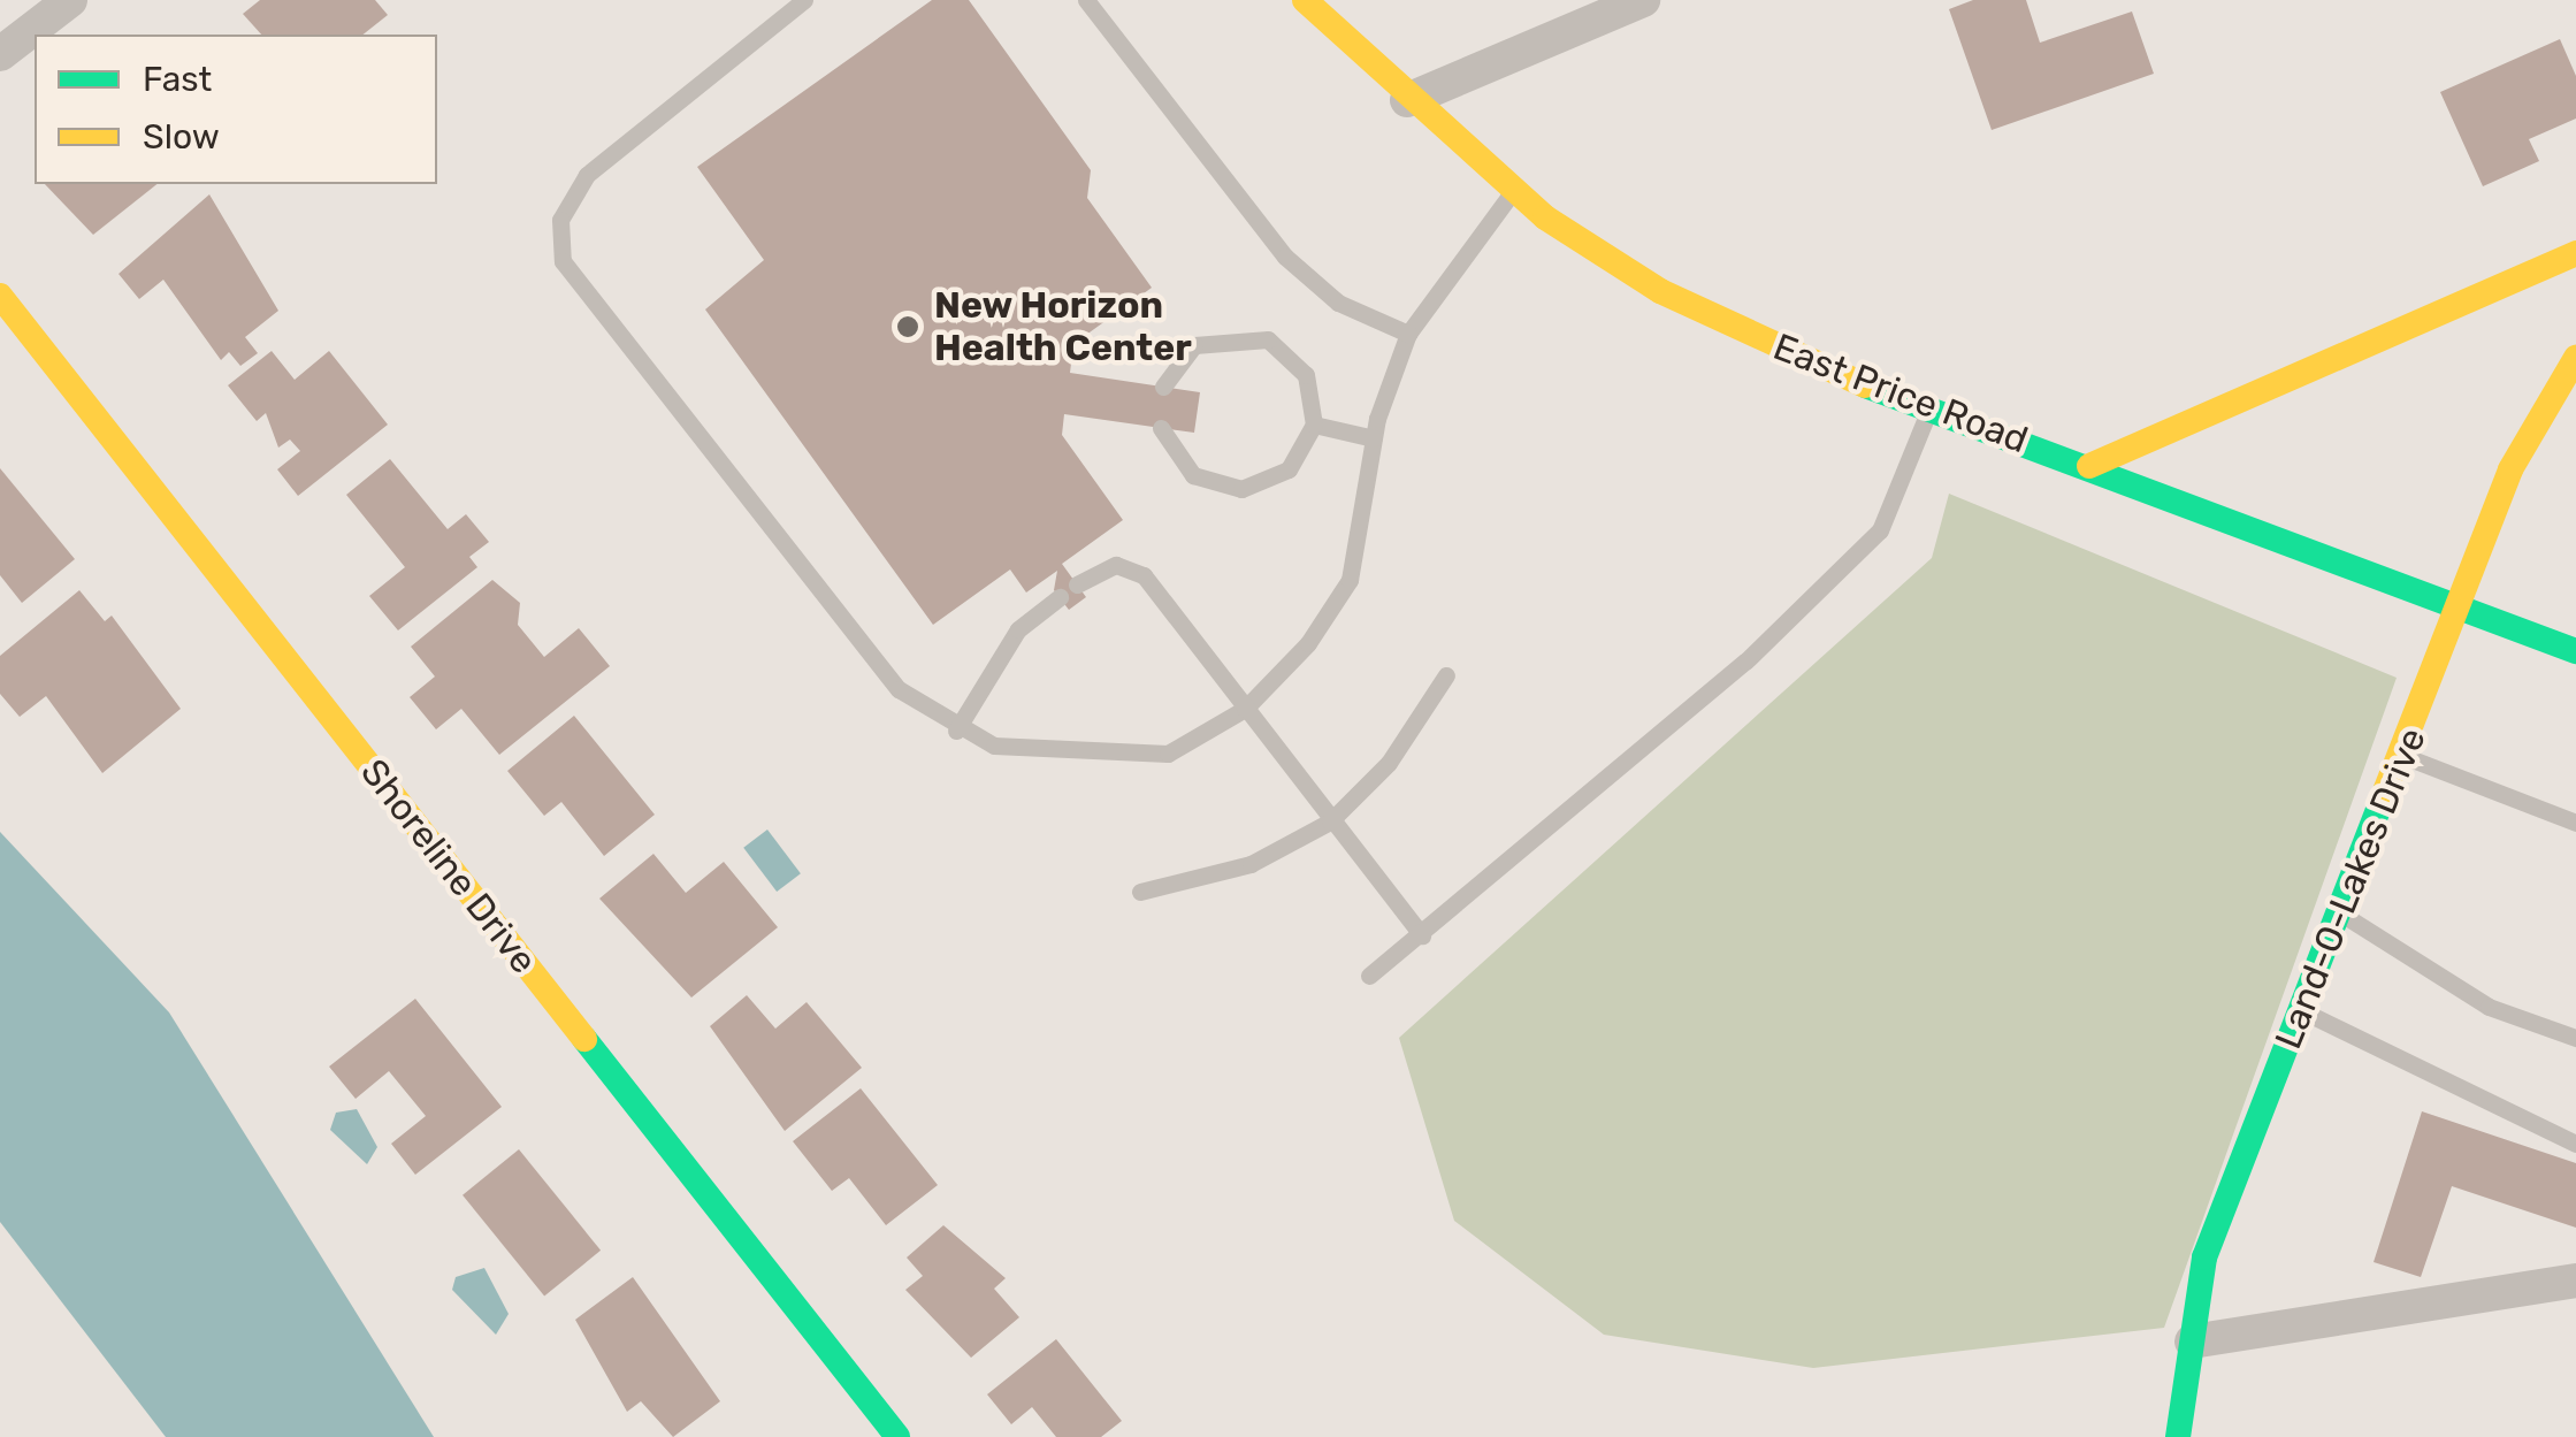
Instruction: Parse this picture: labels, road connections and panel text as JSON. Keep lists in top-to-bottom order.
{
  "streets": {
    "street": ["East Price Road", "Shoreline Drive", "Land-O-Lakes Drive"]
  },
  "crossings": [
    ["East Price Road", "Land-O-Lakes Drive"]
  ],
  "places": ["New Horizon Health Center"],
  "legend": ["Fast", "Slow"]
}
